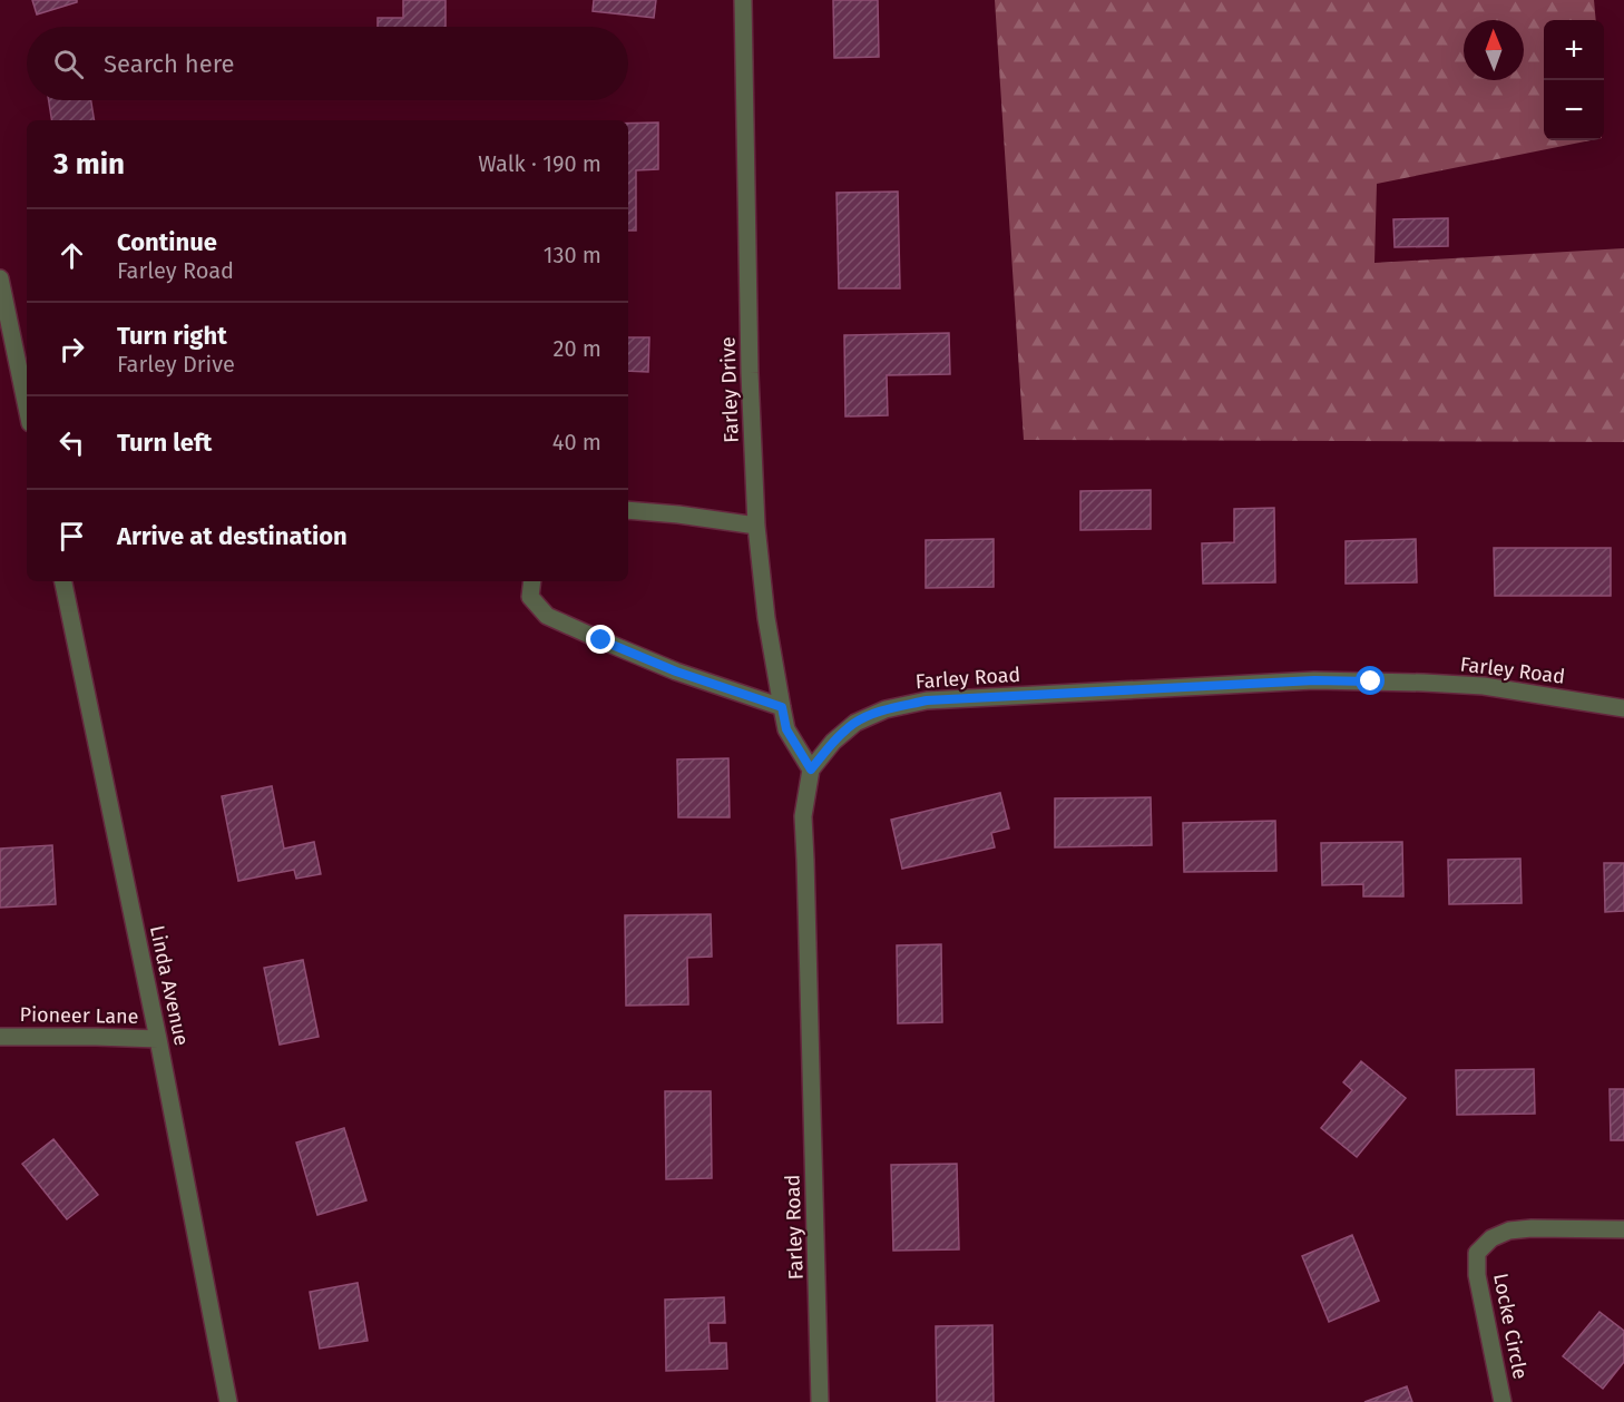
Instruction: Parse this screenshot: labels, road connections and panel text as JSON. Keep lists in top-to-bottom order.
{
  "streets": {
    "street": [
      "Farley Drive",
      "Farley Road",
      "Linda Avenue",
      "Pioneer Lane",
      "Locke Circle"
    ]
  },
  "crossings": [
    ["Farley Drive", "Farley Road"],
    ["Linda Avenue", "Pioneer Lane"]
  ],
  "north": "top",
  "page": {
    "map_buttons": ["+", "−"],
    "search": "Search here",
    "heading": ["3 min", "Walk · 190 m"],
    "list": [
      ["Continue", "Farley Road", "130 m"],
      ["Turn right", "Farley Drive", "20 m"],
      ["Turn left", "40 m"],
      "Arrive at destination"
    ]
  }
}
